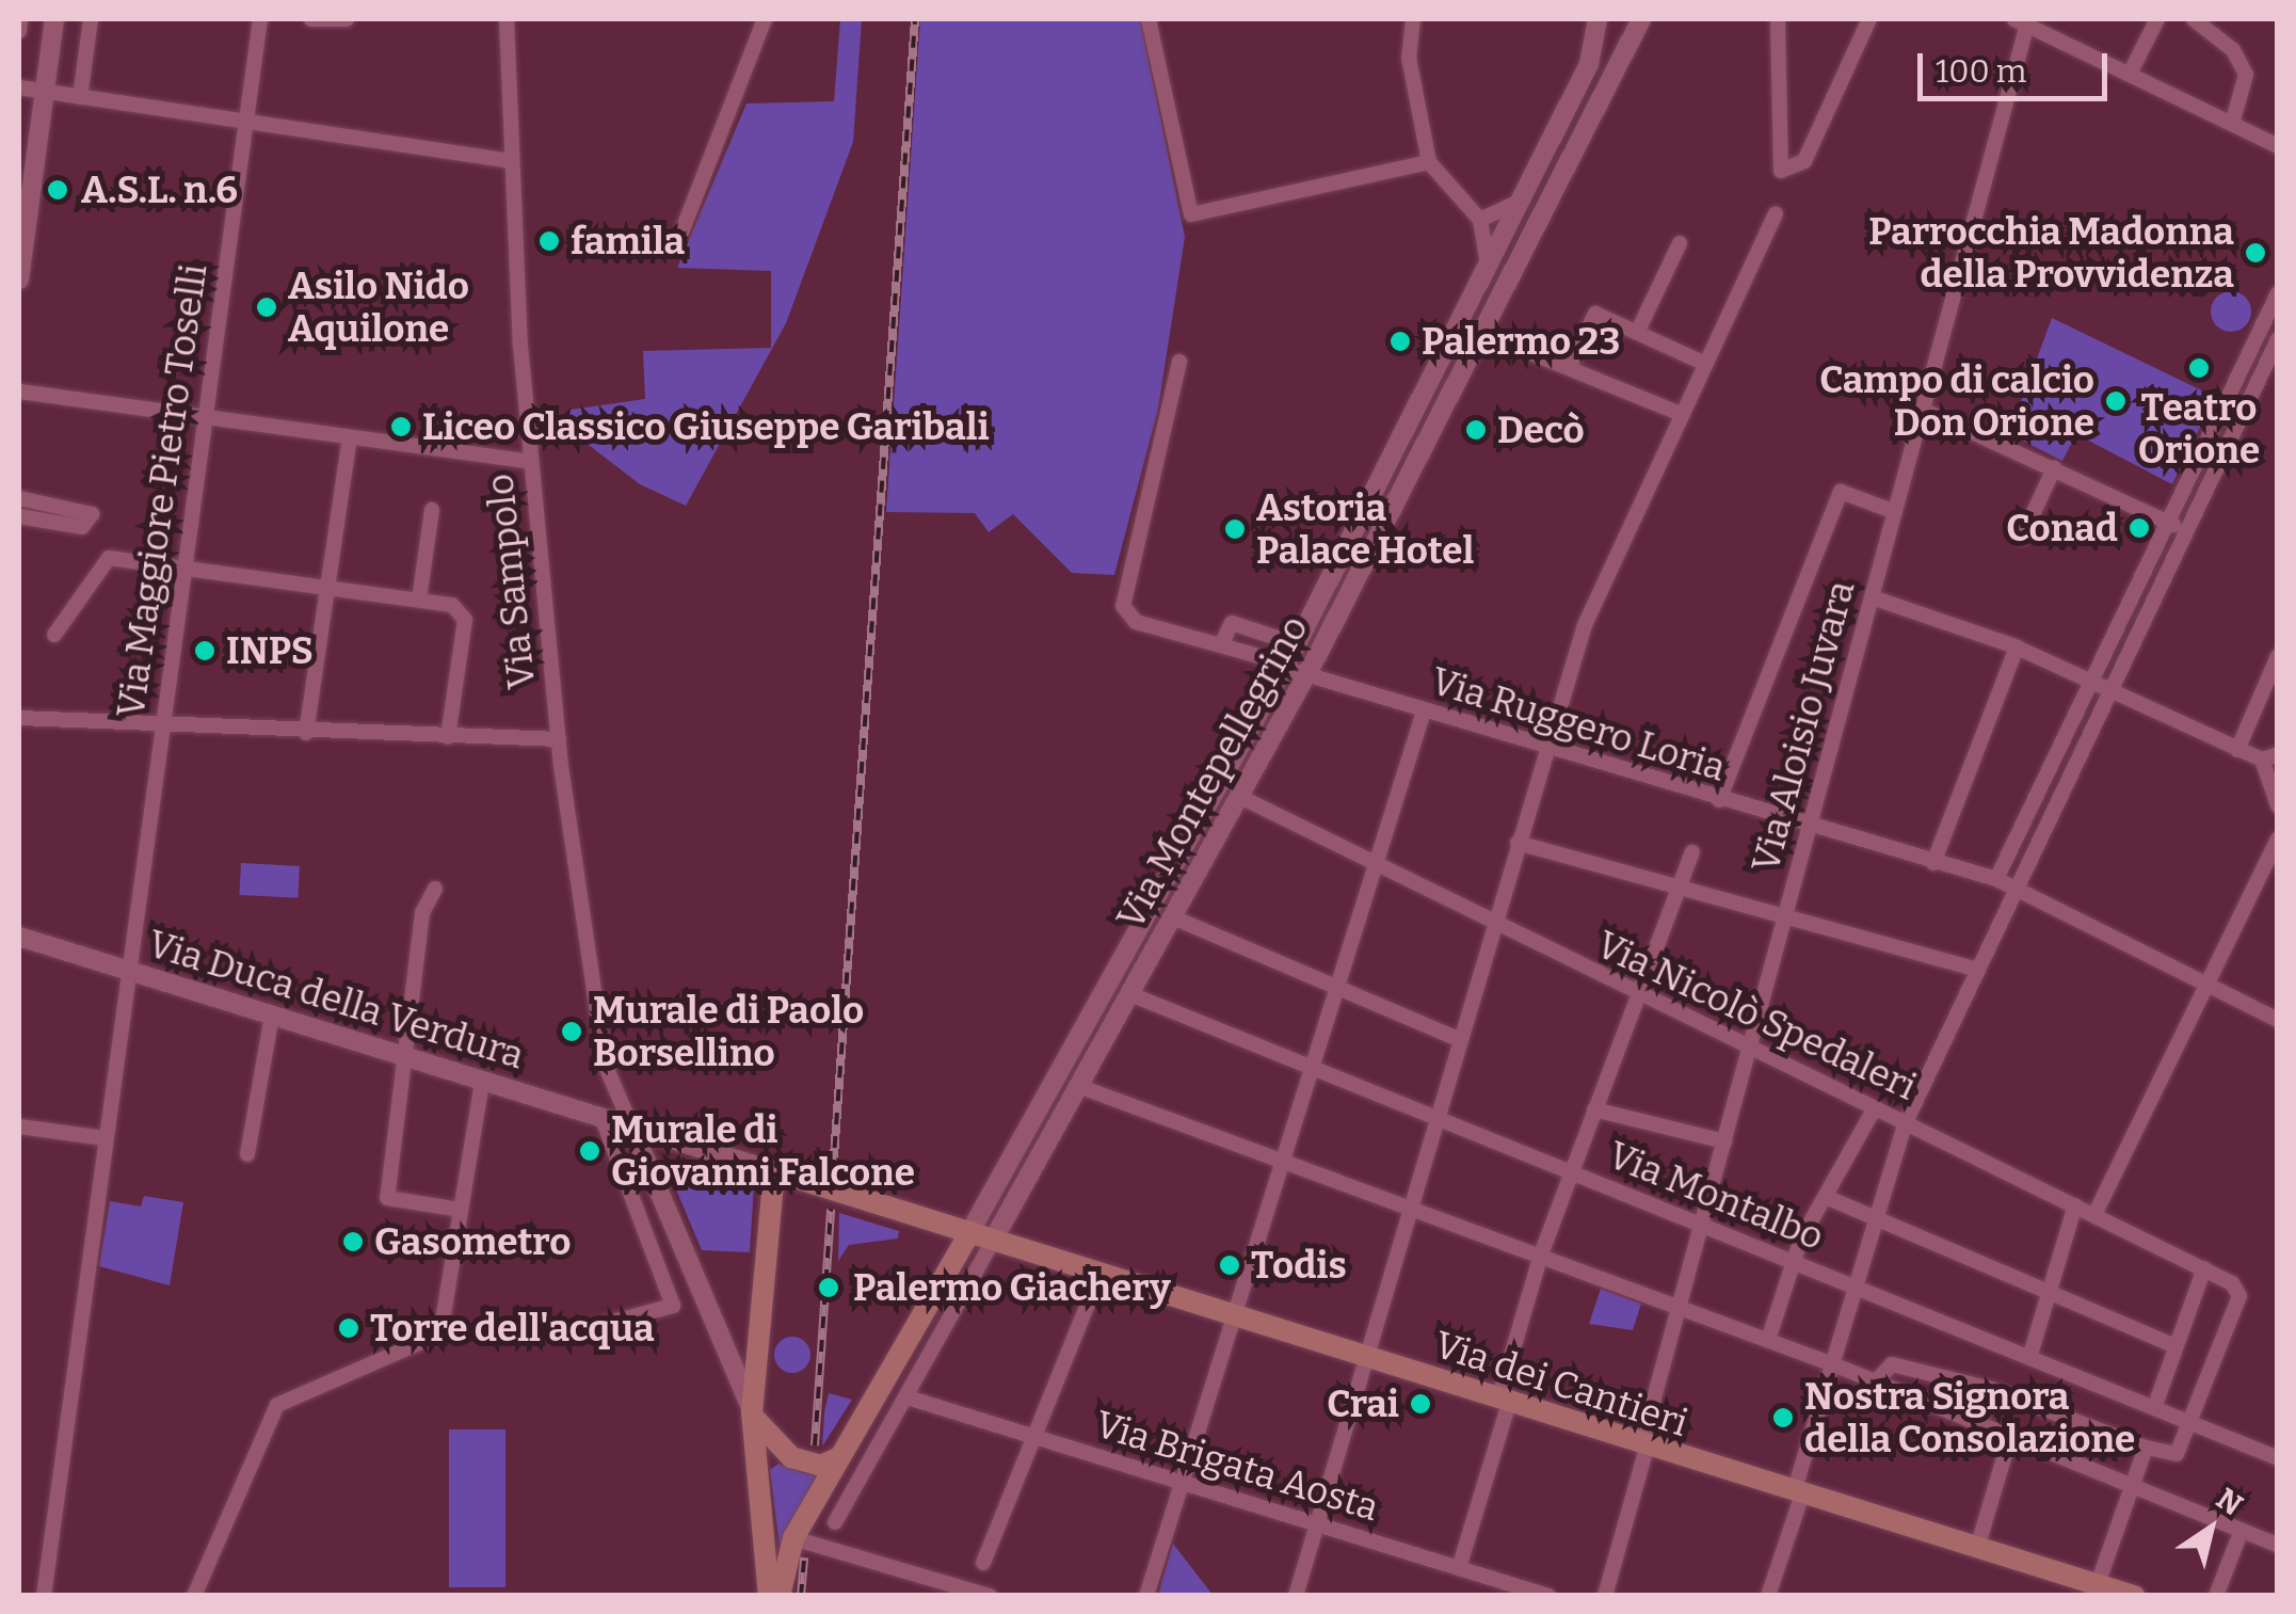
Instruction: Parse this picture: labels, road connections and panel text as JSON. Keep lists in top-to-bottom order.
{
  "streets": {
    "main road": ["Via dei Cantieri"],
    "street": [
      "Via Maggiore Pietro Toselli",
      "Via Sampolo",
      "Via Ruggero Loria",
      "Via Aloisio Juvara",
      "Via Montepellegrino",
      "Via Duca della Verdura",
      "Via Nicolò Spedaleri",
      "Via Montalbo",
      "Via Brigata Aosta"
    ]
  },
  "crossings": [
    ["Via Maggiore Pietro Toselli", "Via Duca della Verdura"],
    ["Via Sampolo", "Via Duca della Verdura"],
    ["Via Ruggero Loria", "Via Aloisio Juvara"],
    ["Via Ruggero Loria", "Via Montepellegrino"],
    ["Via Aloisio Juvara", "Via Nicolò Spedaleri"],
    ["Via Aloisio Juvara", "Via Montalbo"],
    ["Via Aloisio Juvara", "Via dei Cantieri"],
    ["Via Montepellegrino", "Via Nicolò Spedaleri"],
    ["Via Montepellegrino", "Via Montalbo"],
    ["Via Montepellegrino", "Via dei Cantieri"],
    ["Via Duca della Verdura", "Via dei Cantieri"],
    ["Via Nicolò Spedaleri", "Via Montalbo"]
  ],
  "places": [
    "A.S.L. n.6",
    "famila",
    "Parrocchia Madonna della Provvidenza",
    "Asilo Nido Aquilone",
    "Palermo 23",
    "Teatro Orione",
    "Campo di calcio Don Orione",
    "Liceo Classico Giuseppe Garibali",
    "Decò",
    "Conad",
    "Astoria Palace Hotel",
    "INPS",
    "Murale di Paolo Borsellino",
    "Murale di Giovanni Falcone",
    "Gasometro",
    "Todis",
    "Palermo Giachery",
    "Torre dell'acqua",
    "Crai",
    "Nostra Signora della Consolazione"
  ],
  "scale_bar": "100 m",
  "north": "top right"
}
